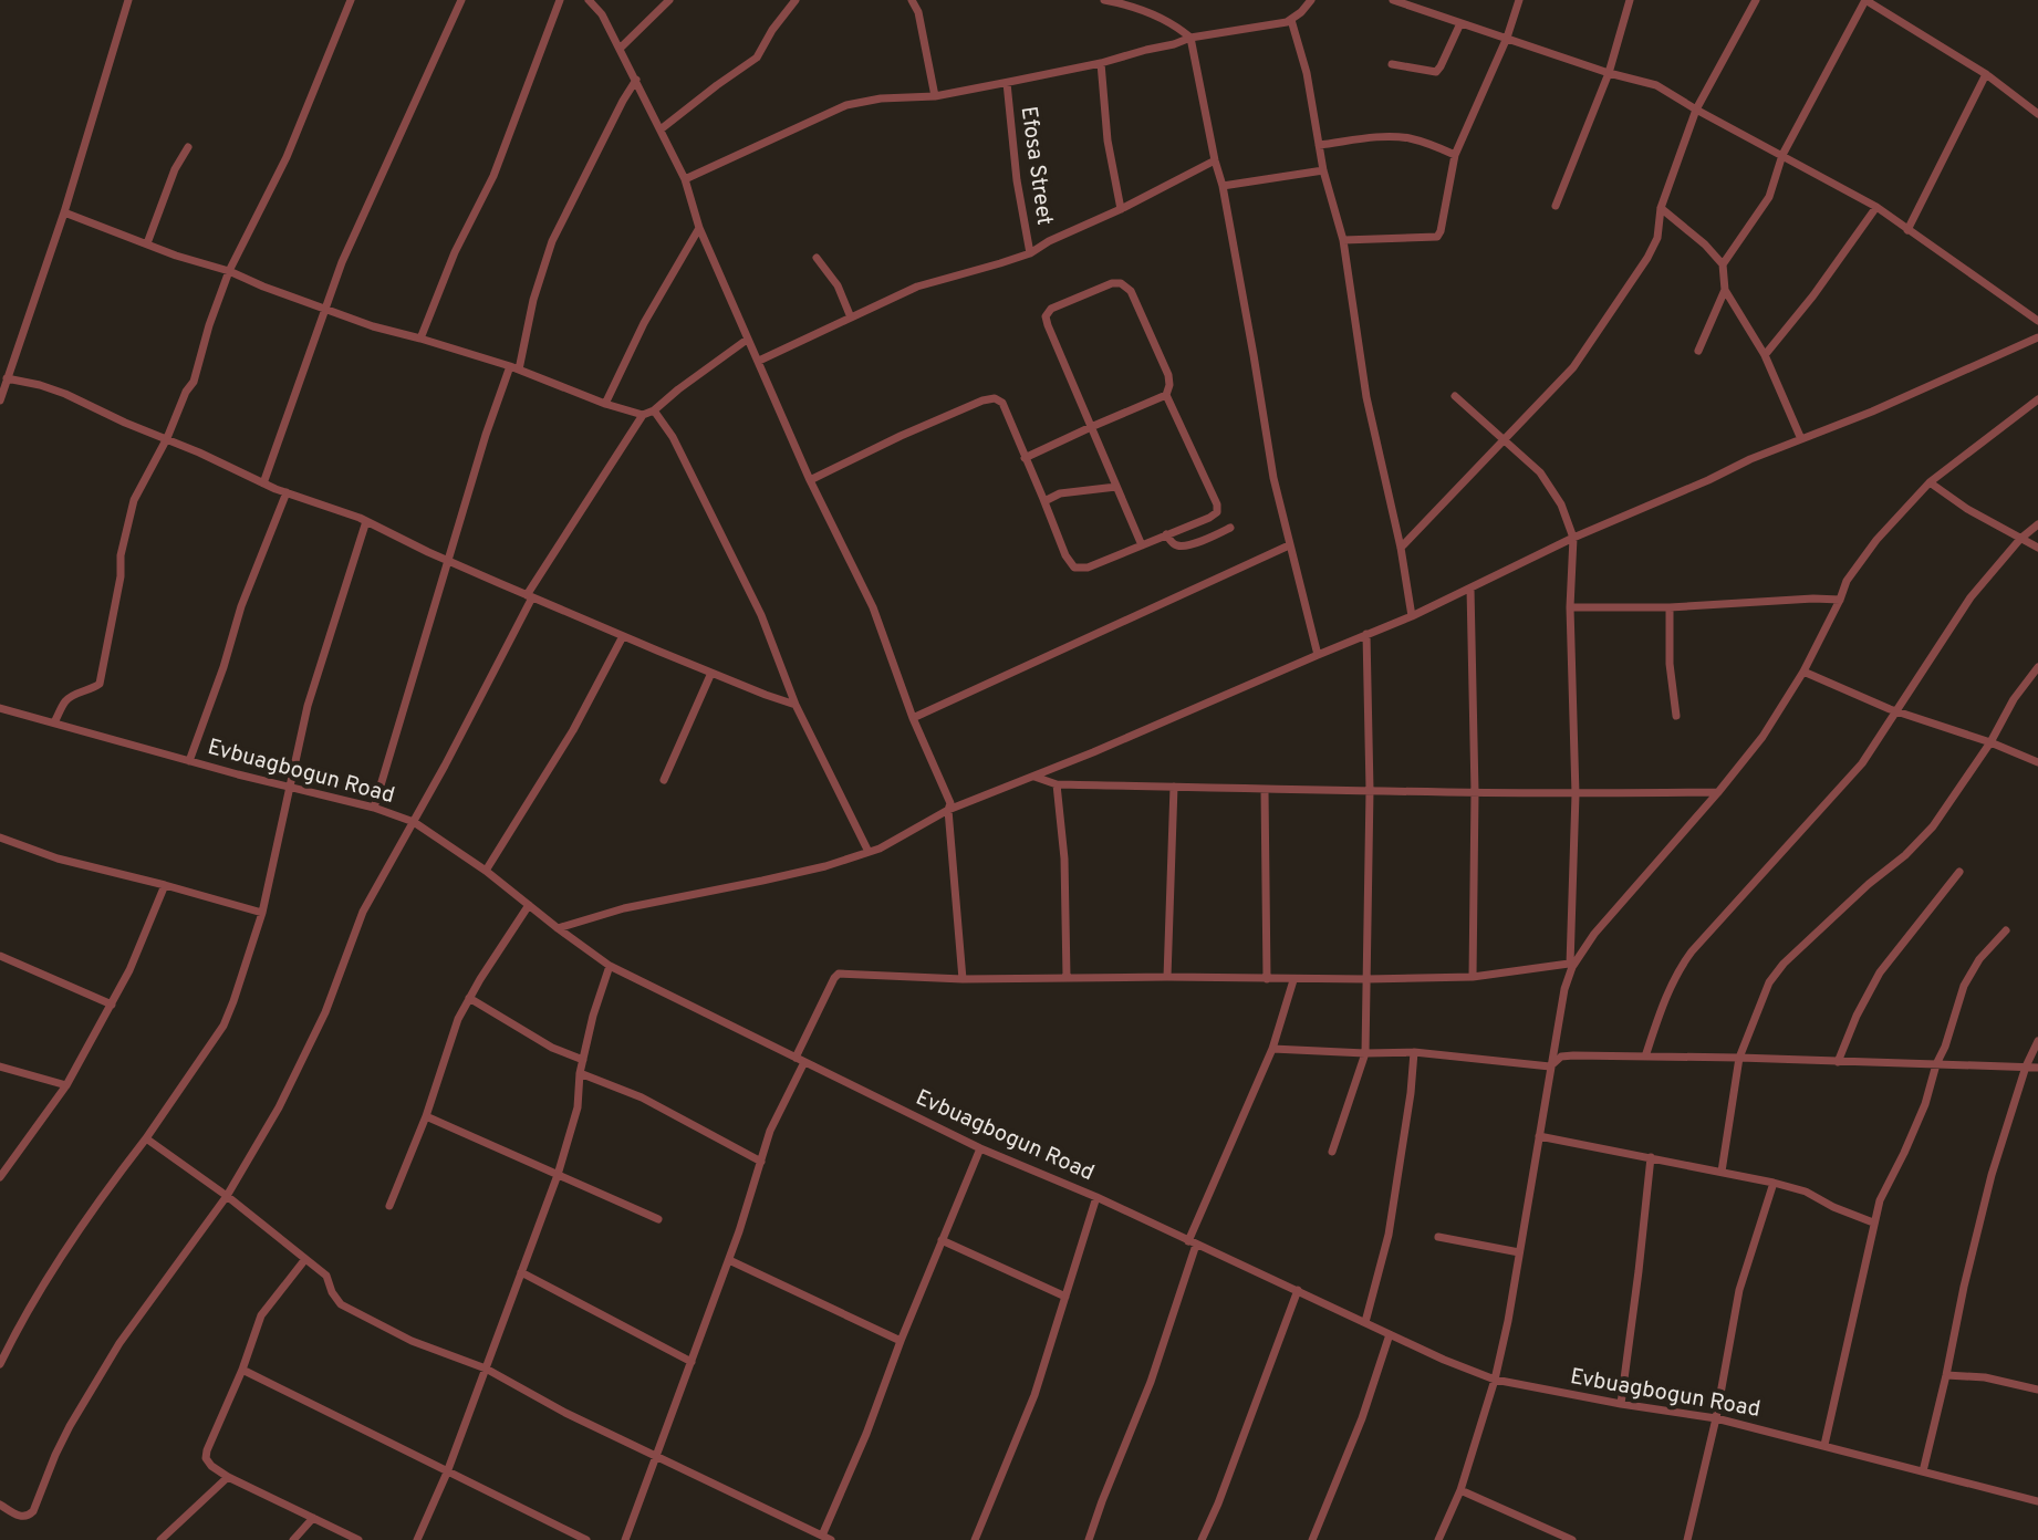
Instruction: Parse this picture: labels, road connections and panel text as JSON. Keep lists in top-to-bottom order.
{
  "streets": {
    "street": ["Efosa Street", "Evbuagbogun Road"]
  }
}
